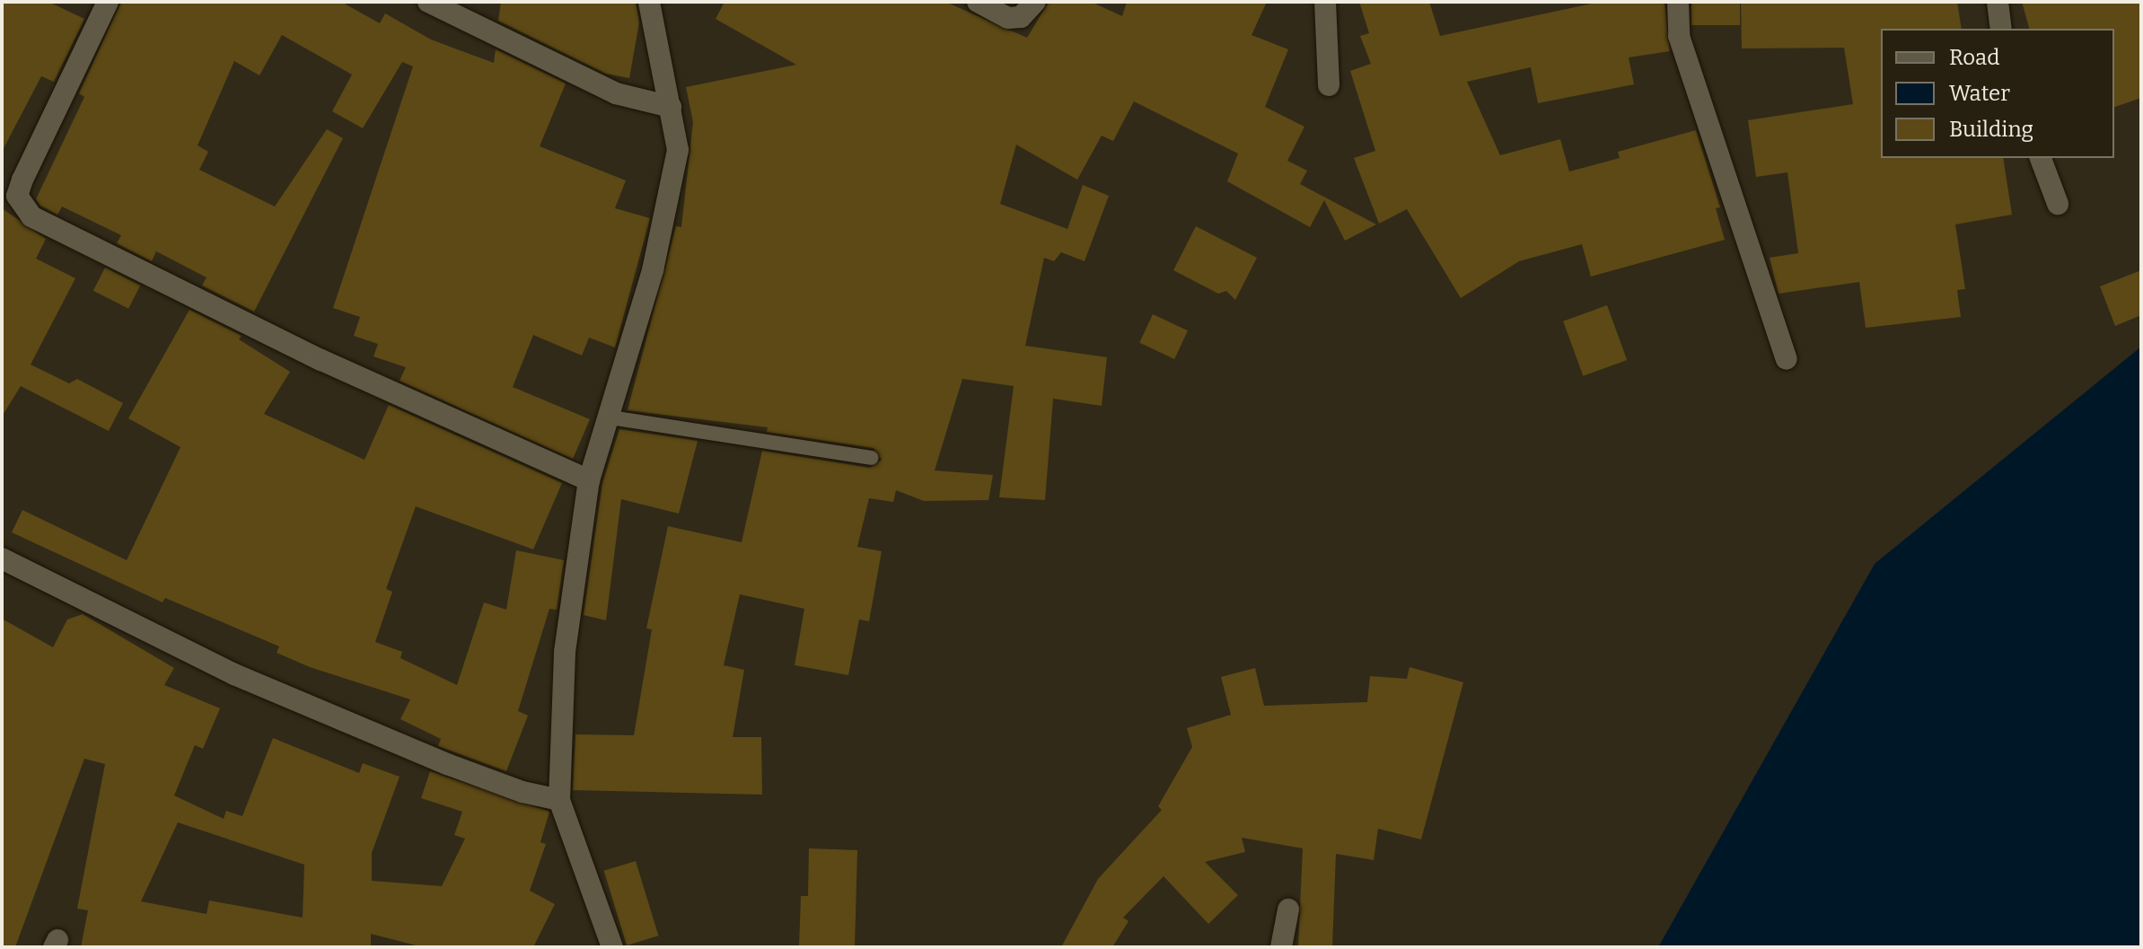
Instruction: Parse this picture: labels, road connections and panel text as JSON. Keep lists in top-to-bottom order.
{
  "legend": ["Road", "Water", "Building"]
}
